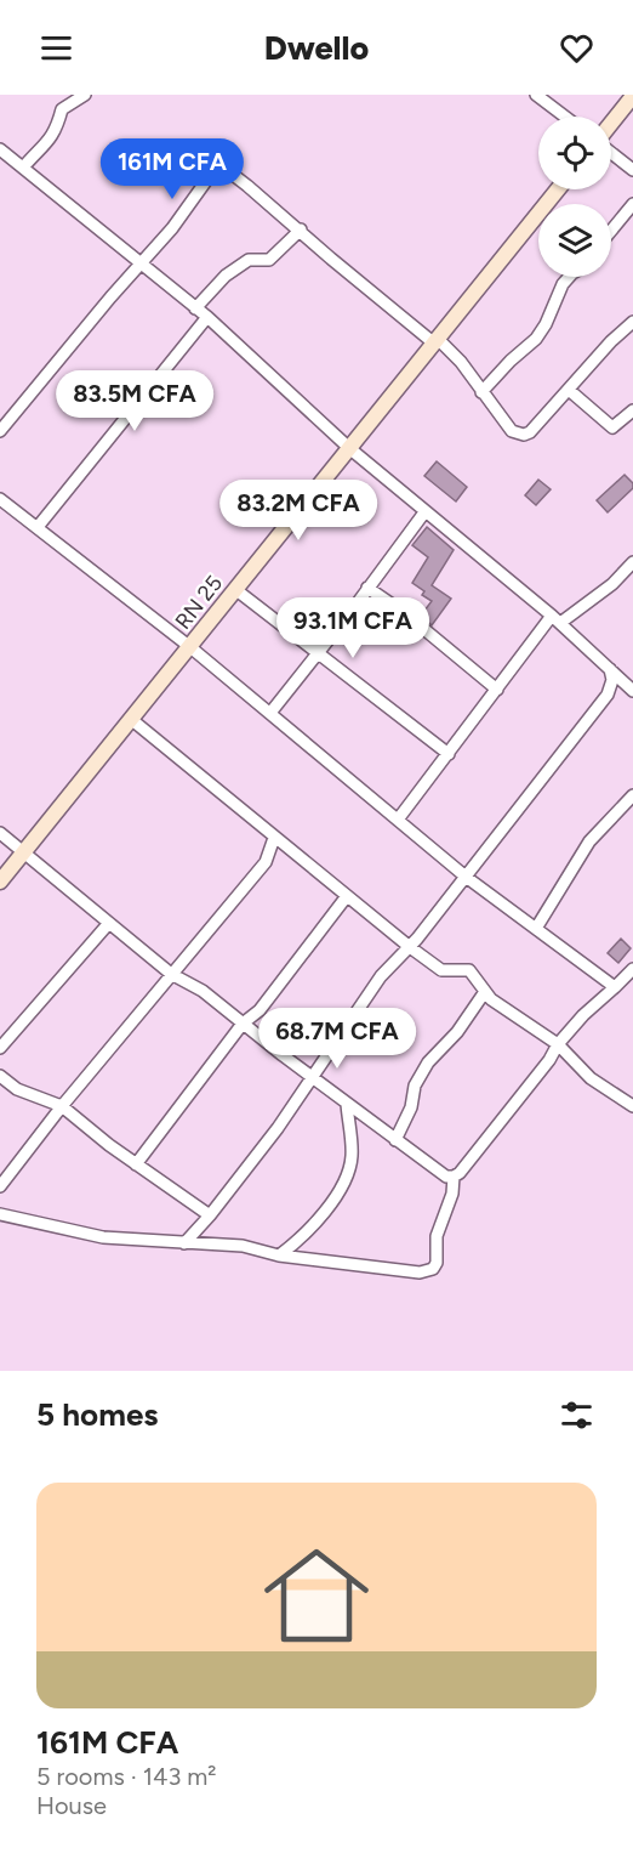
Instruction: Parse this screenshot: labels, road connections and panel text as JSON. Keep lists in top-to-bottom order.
{
  "streets": {
    "main road": ["RN 25"]
  },
  "page": {
    "header": "Dwello",
    "price": [
      "161M CFA",
      "83.5M CFA",
      "83.2M CFA",
      "93.1M CFA",
      "68.7M CFA"
    ],
    "heading": "5 homes",
    "list": [
      {
        "name": "161M CFA",
        "note": "5 rooms · 143 m² · House"
      }
    ]
  }
}
